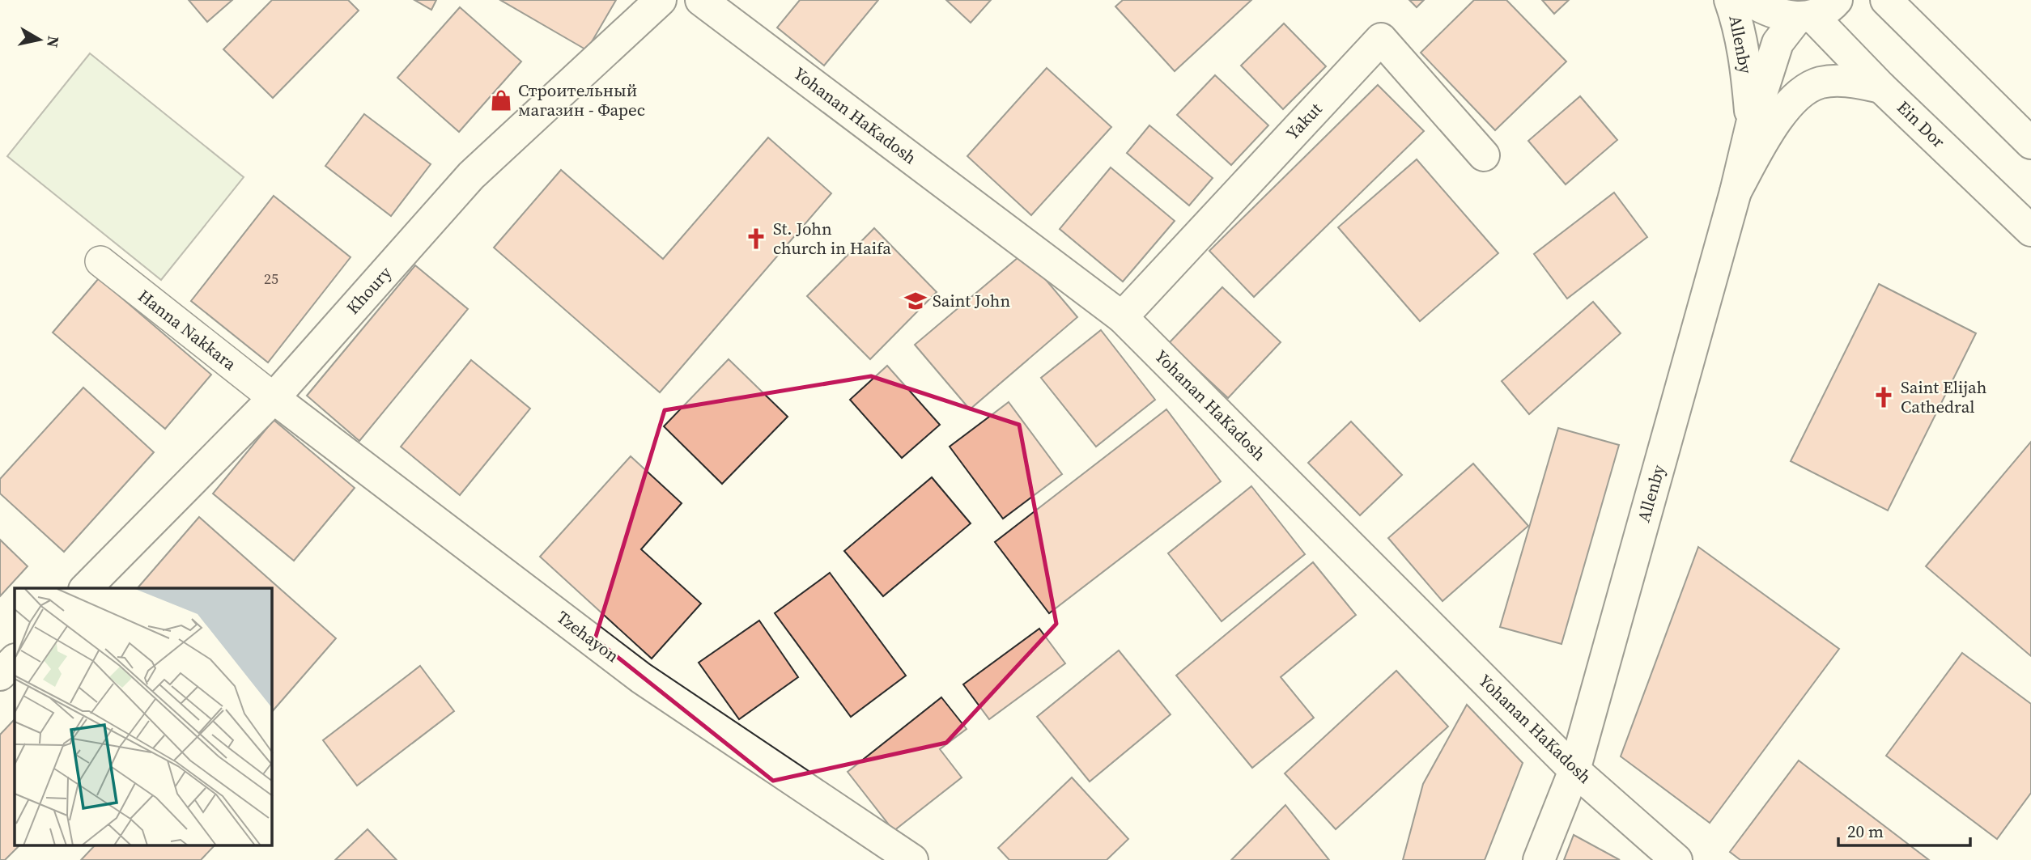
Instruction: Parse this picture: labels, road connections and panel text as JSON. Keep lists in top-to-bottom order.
{
  "streets": {
    "street": [
      "Allenby",
      "Yohanan HaKadosh",
      "Yakut",
      "Ein Dor",
      "Khoury",
      "Hanna Nakkara",
      "Tzehayon"
    ]
  },
  "crossings": [
    ["Allenby", "Yohanan HaKadosh"],
    ["Allenby", "Ein Dor"],
    ["Yohanan HaKadosh", "Yakut"],
    ["Khoury", "Hanna Nakkara"],
    ["Khoury", "Tzehayon"],
    ["Hanna Nakkara", "Tzehayon"]
  ],
  "places": {
    "shop": ["Строительный магазин - Фарес"],
    "church": ["St. John church in Haifa", "Saint Elijah Cathedral"],
    "school or university": ["Saint John"]
  },
  "house_numbers": ["25"],
  "scale_bar": "20 m",
  "north": "right"
}
